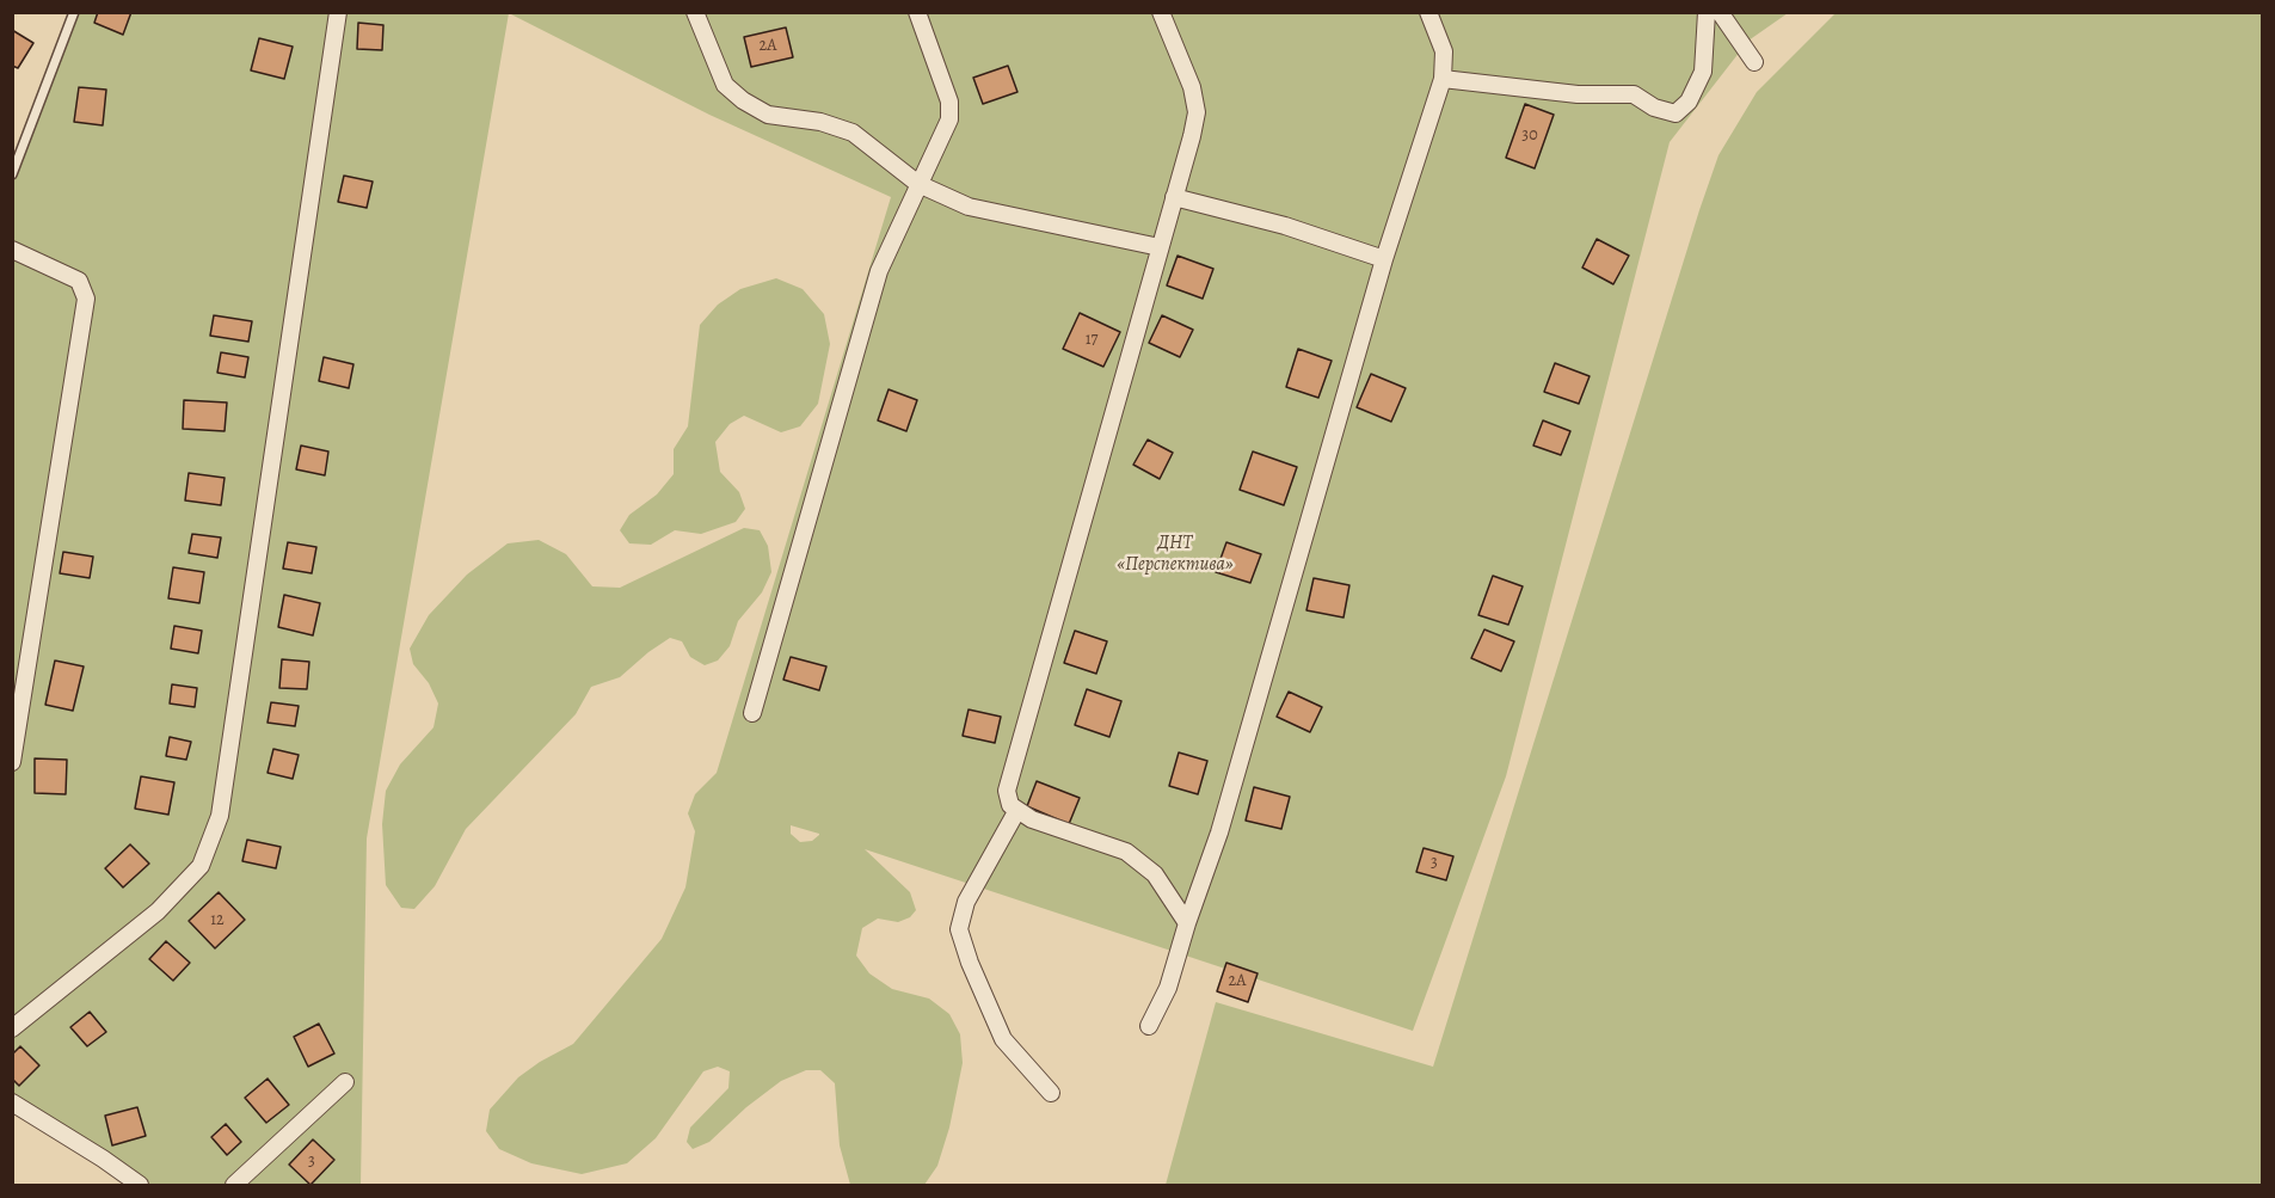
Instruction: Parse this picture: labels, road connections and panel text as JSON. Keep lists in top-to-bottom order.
{
  "parks": ["ДНТ «Перспектива»"],
  "house_numbers": [
    "2А",
    "30",
    "17",
    "3",
    "12",
    "2А",
    "3"
  ]
}
